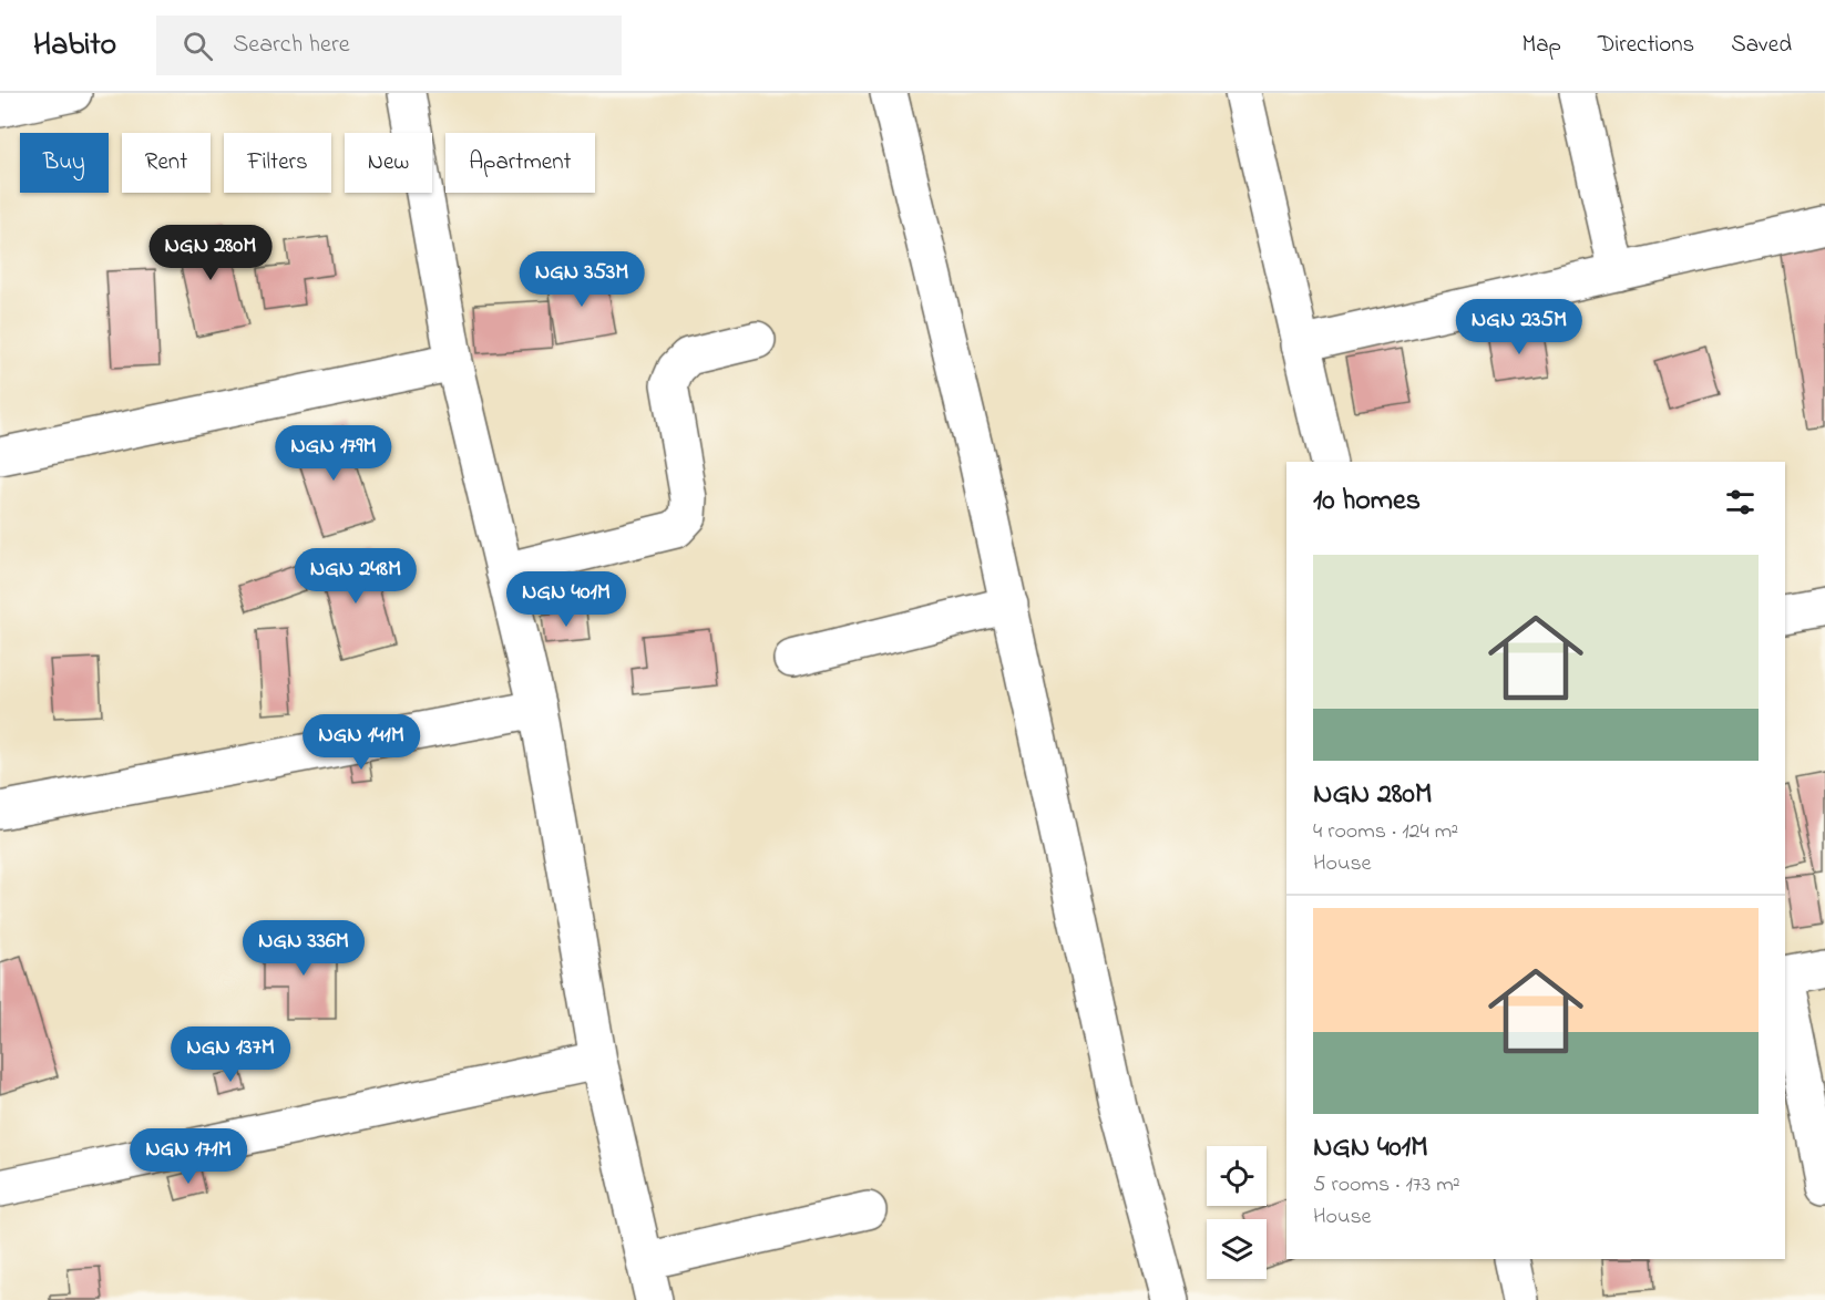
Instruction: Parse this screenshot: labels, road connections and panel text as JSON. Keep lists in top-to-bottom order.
{
  "page": {
    "header": "Habito",
    "search": "Search here",
    "nav": ["Map", "Directions", "Saved"],
    "chip": [
      "Buy",
      "Rent",
      "Filters",
      "New",
      "Apartment"
    ],
    "price": [
      "NGN 280M",
      "NGN 353M",
      "NGN 235M",
      "NGN 179M",
      "NGN 248M",
      "NGN 401M",
      "NGN 141M",
      "NGN 336M",
      "NGN 137M",
      "NGN 171M"
    ],
    "heading": "10 homes",
    "list": [
      {
        "name": "NGN 280M",
        "note": "4 rooms · 124 m² · House"
      },
      {
        "name": "NGN 401M",
        "note": "5 rooms · 173 m² · House"
      }
    ]
  }
}
